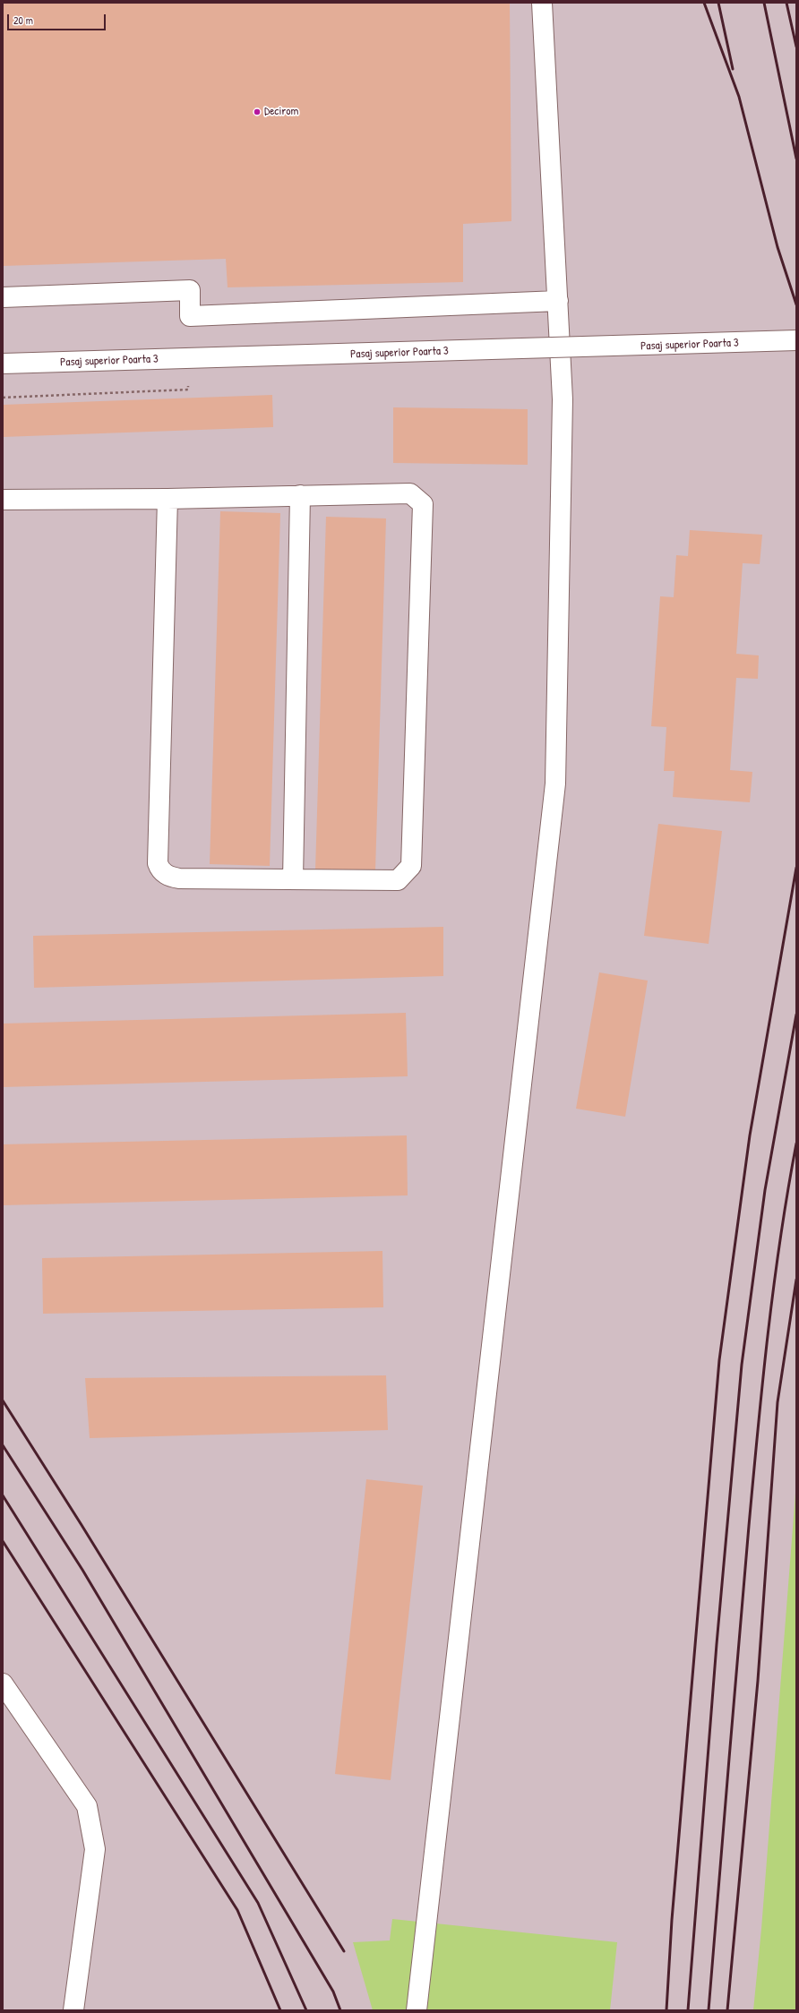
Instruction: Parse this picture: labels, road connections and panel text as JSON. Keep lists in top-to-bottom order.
{
  "streets": {
    "lane": ["Pasaj superior Poarta 3"]
  },
  "places": ["Decirom"],
  "scale_bar": "20 m"
}
